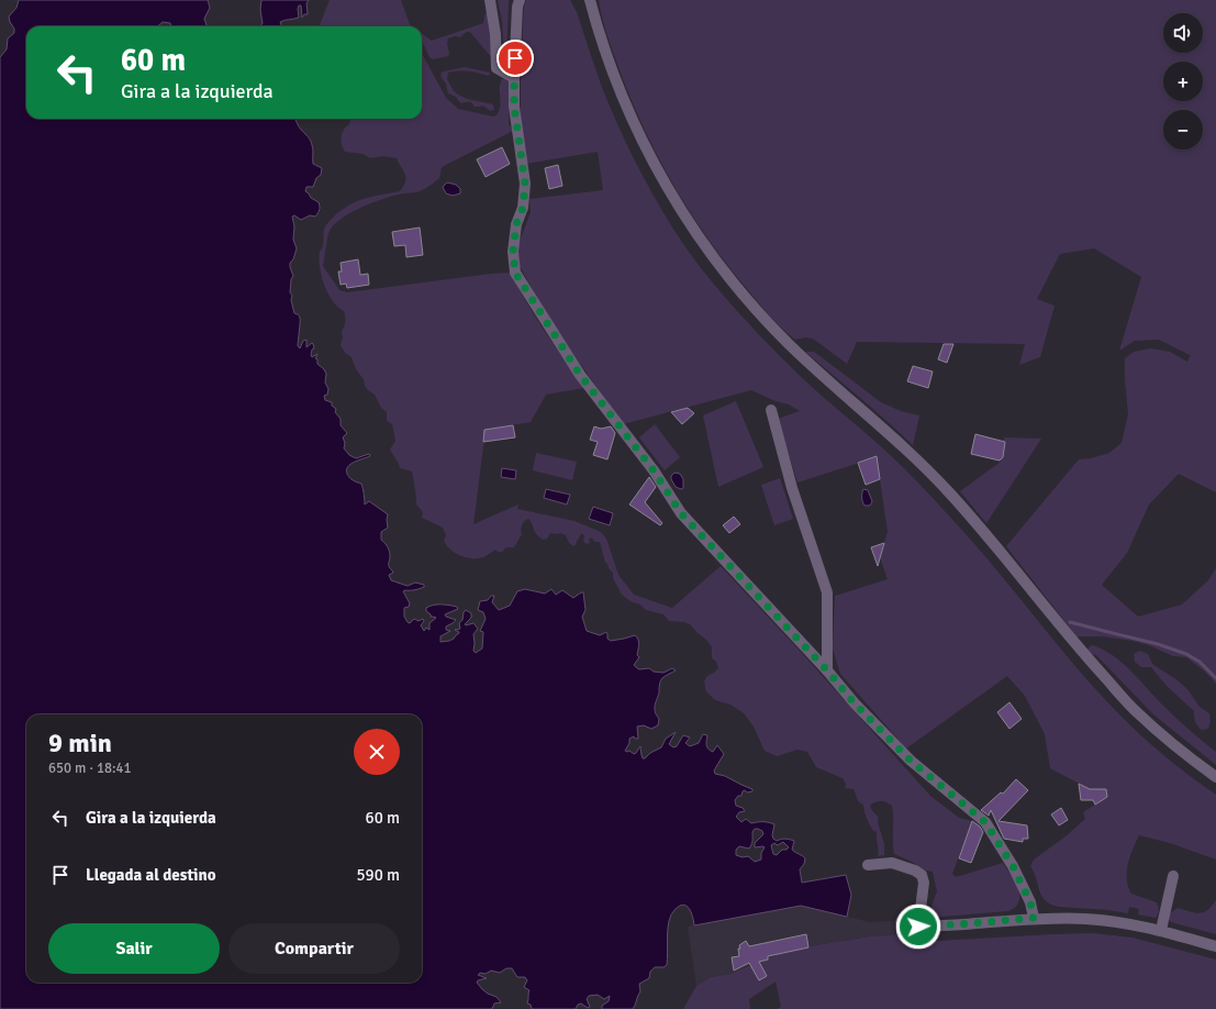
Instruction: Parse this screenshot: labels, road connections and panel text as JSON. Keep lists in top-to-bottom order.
{
  "page": {
    "map_buttons": ["+", "−"],
    "turn": ["60 m", "Gira a la izquierda"],
    "heading": ["9 min", "650 m · 18:41"],
    "list": [
      {
        "name": "Gira a la izquierda",
        "value": "60 m"
      },
      {
        "name": "Llegada al destino",
        "value": "590 m"
      }
    ],
    "buttons": ["Salir", "Compartir"]
  }
}
